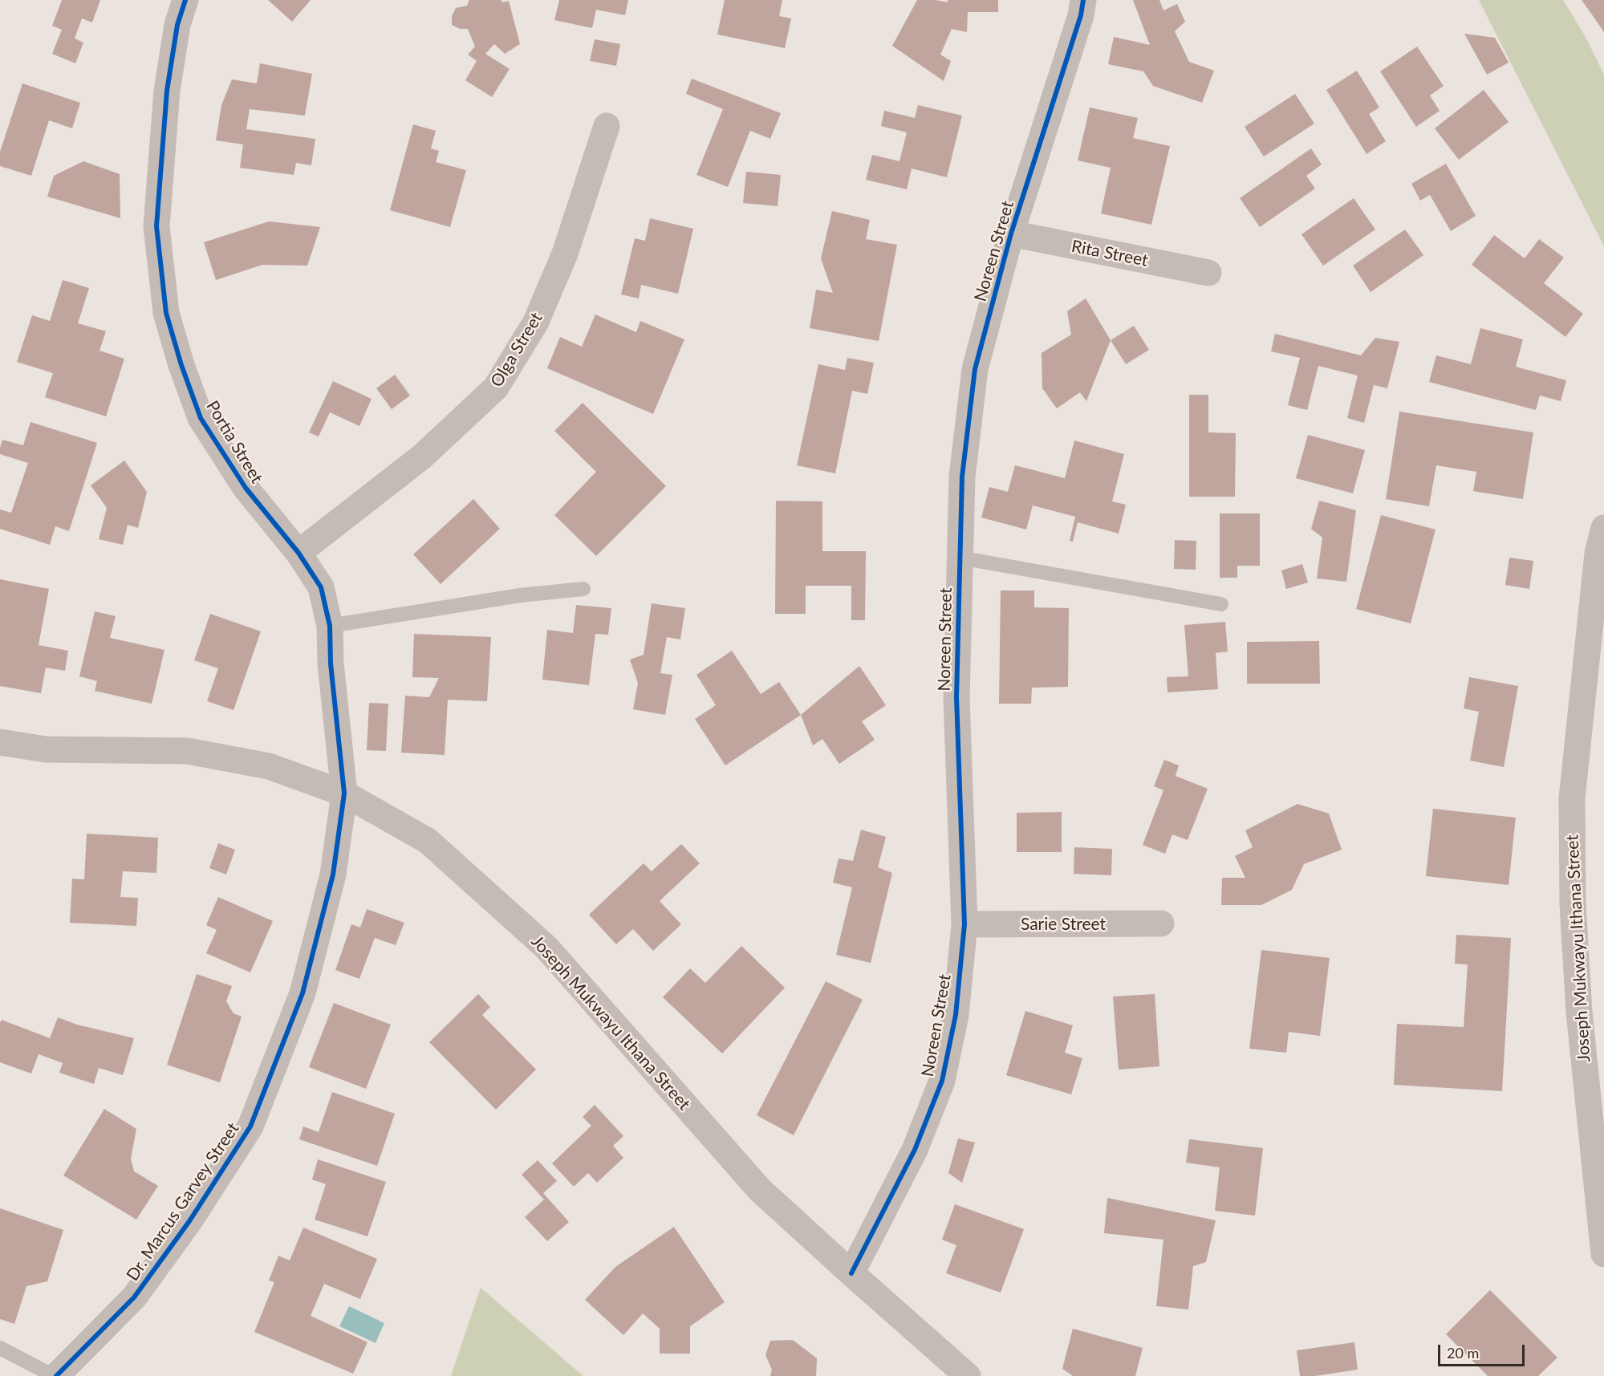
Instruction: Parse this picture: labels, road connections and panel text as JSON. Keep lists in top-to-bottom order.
{
  "streets": {
    "street": [
      "Noreen Street",
      "Rita Street",
      "Olga Street",
      "Portia Street",
      "Sarie Street",
      "Joseph Mukwayu Ithana Street",
      "Dr. Marcus Garvey Street"
    ]
  },
  "crossings": [
    ["Noreen Street", "Rita Street"],
    ["Noreen Street", "Sarie Street"],
    ["Noreen Street", "Joseph Mukwayu Ithana Street"],
    ["Olga Street", "Portia Street"],
    ["Portia Street", "Joseph Mukwayu Ithana Street"],
    ["Portia Street", "Dr. Marcus Garvey Street"],
    ["Joseph Mukwayu Ithana Street", "Dr. Marcus Garvey Street"]
  ],
  "scale_bar": "20 m"
}
